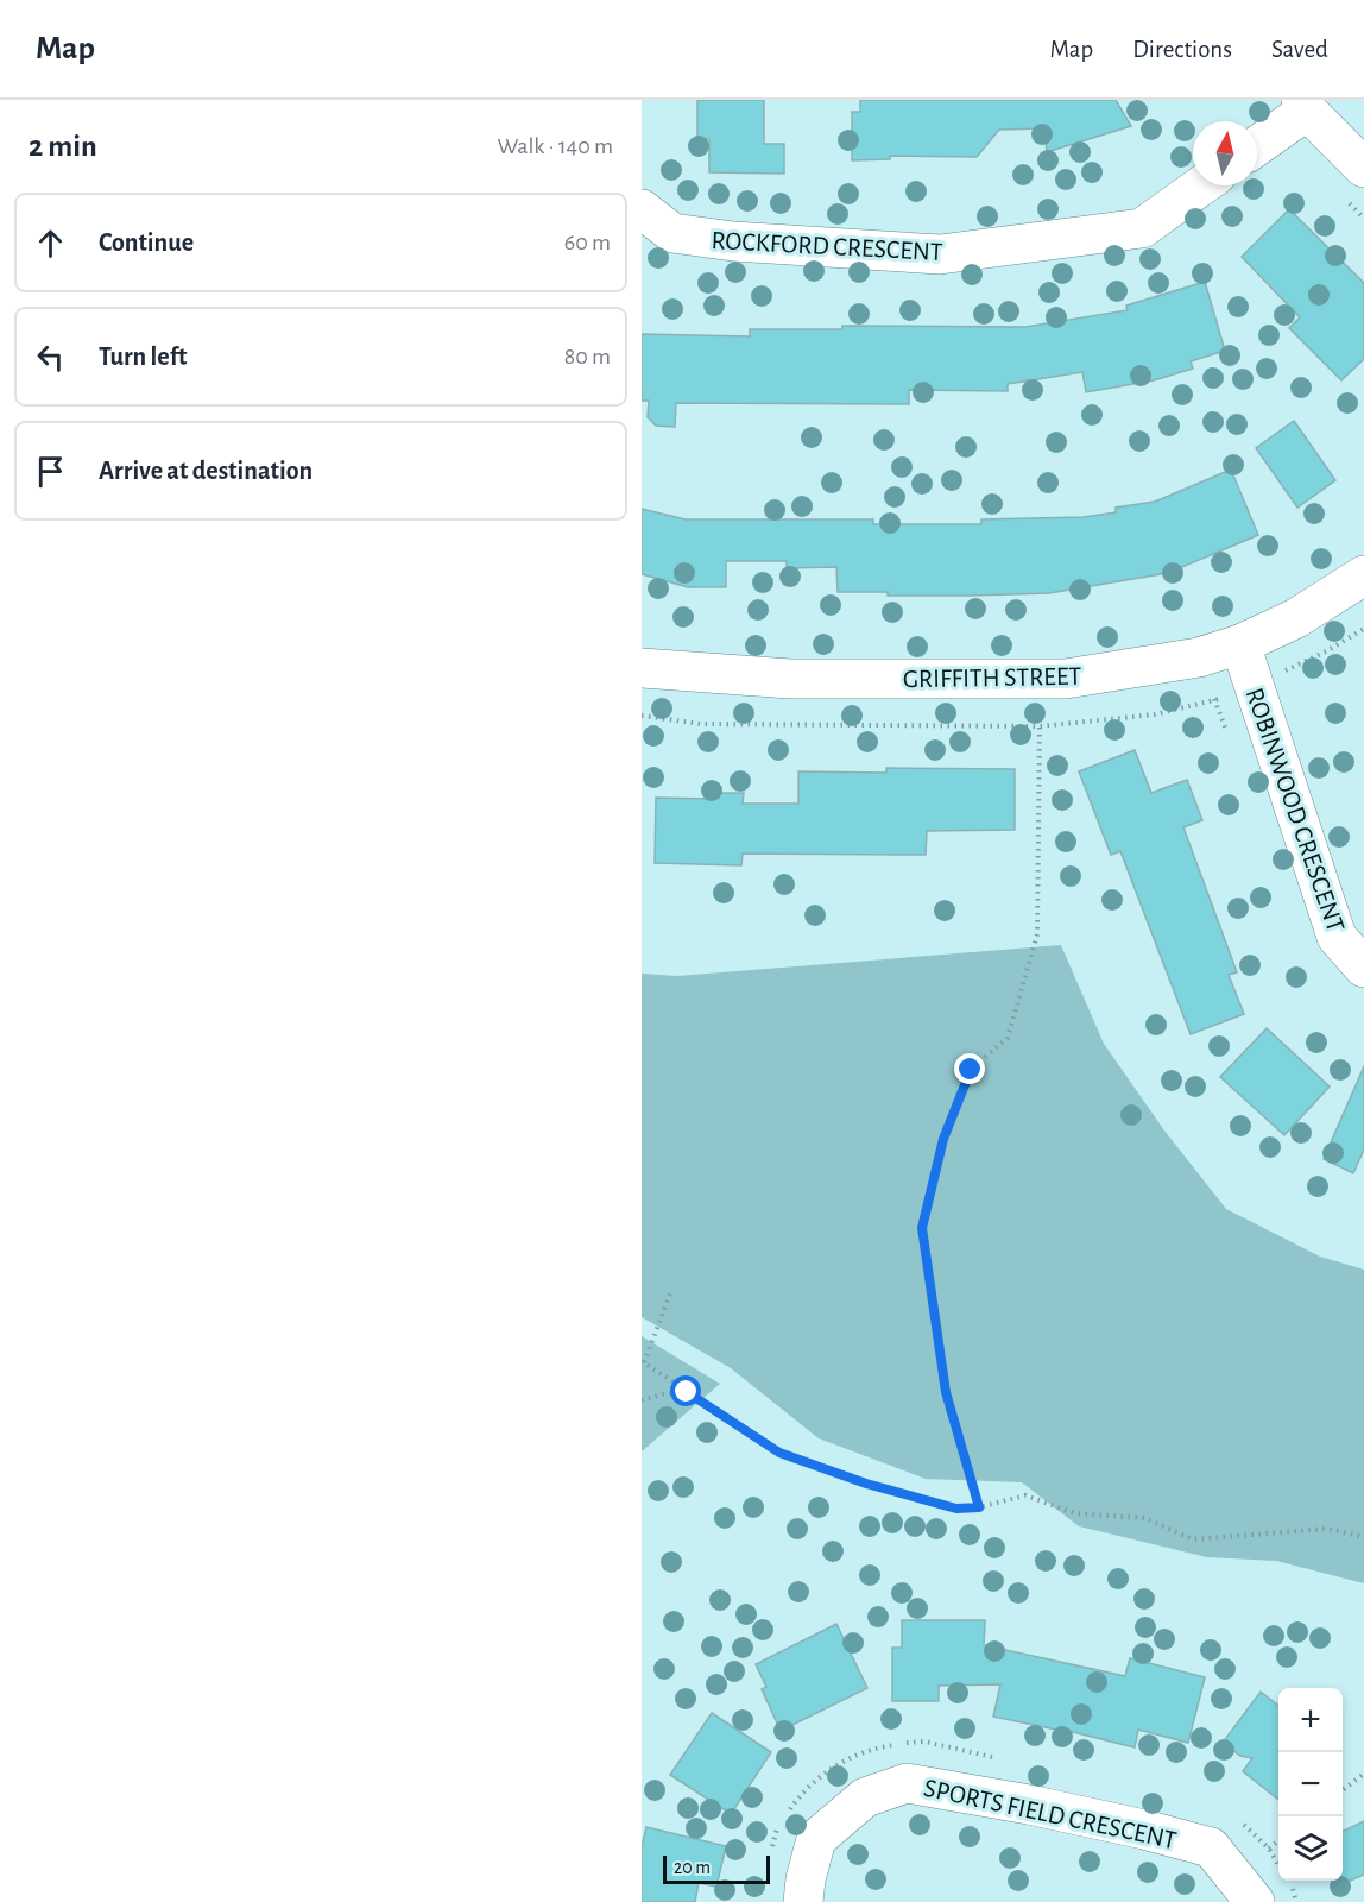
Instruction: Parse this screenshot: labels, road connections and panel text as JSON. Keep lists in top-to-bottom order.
{
  "streets": {
    "street": [
      "ROCKFORD CRESCENT",
      "GRIFFITH STREET",
      "ROBINWOOD CRESCENT",
      "SPORTS FIELD CRESCENT"
    ]
  },
  "crossings": [
    ["GRIFFITH STREET", "ROBINWOOD CRESCENT"]
  ],
  "scale_bar": "20 m",
  "north": "top",
  "page": {
    "header": "Map",
    "nav": ["Map", "Directions", "Saved"],
    "heading": ["2 min", "Walk · 140 m"],
    "list": [
      ["Continue", "60 m"],
      ["Turn left", "80 m"],
      "Arrive at destination"
    ],
    "map_buttons": ["+", "−"],
    "scale": "20 m"
  }
}
